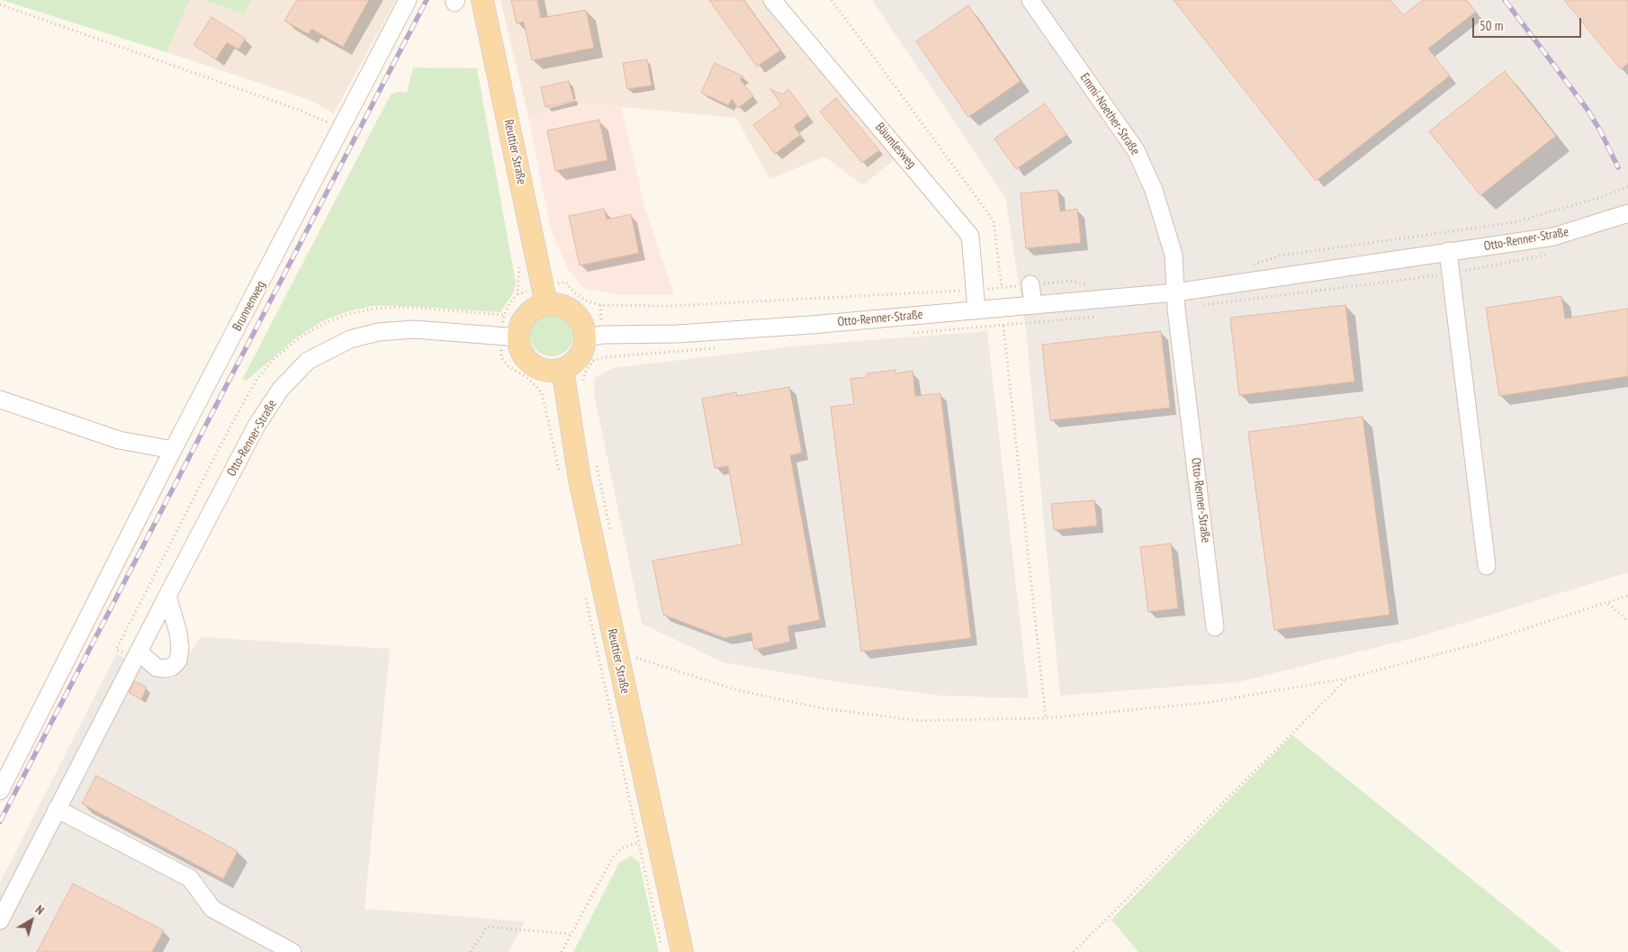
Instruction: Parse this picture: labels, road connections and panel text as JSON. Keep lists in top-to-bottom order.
{
  "streets": {
    "main road": ["Reuttier Straße"],
    "street": [
      "Emmi-Noether-Straße",
      "Bäumlesweg",
      "Otto-Renner-Straße",
      "Brunnenweg"
    ]
  },
  "crossings": [
    ["Emmi-Noether-Straße", "Otto-Renner-Straße"],
    ["Bäumlesweg", "Otto-Renner-Straße"],
    ["Reuttier Straße", "Otto-Renner-Straße"]
  ],
  "scale_bar": "50 m",
  "north": "top right"
}
